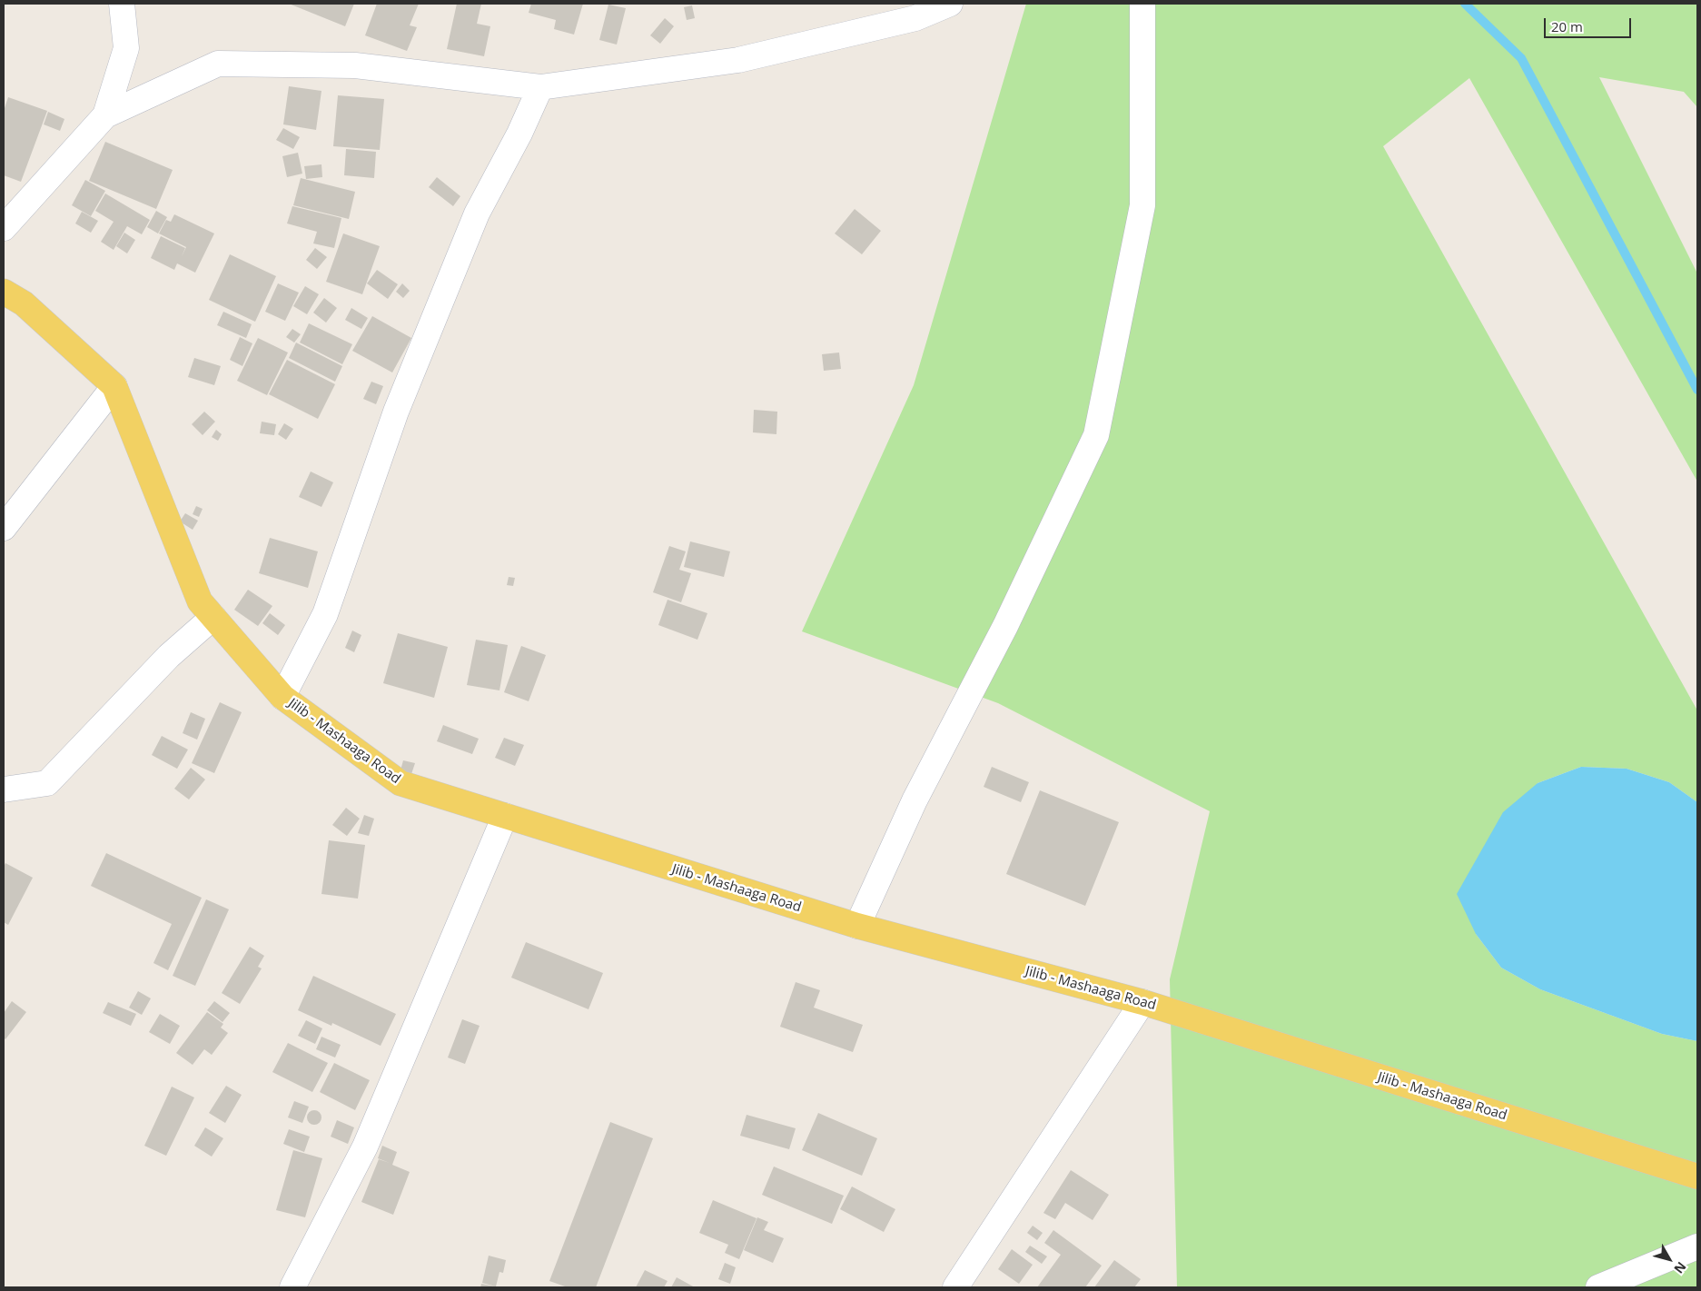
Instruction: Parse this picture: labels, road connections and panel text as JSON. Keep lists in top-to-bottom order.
{
  "streets": {
    "main road": ["Jilib - Mashaaga Road"]
  },
  "scale_bar": "20 m",
  "north": "bottom right"
}
